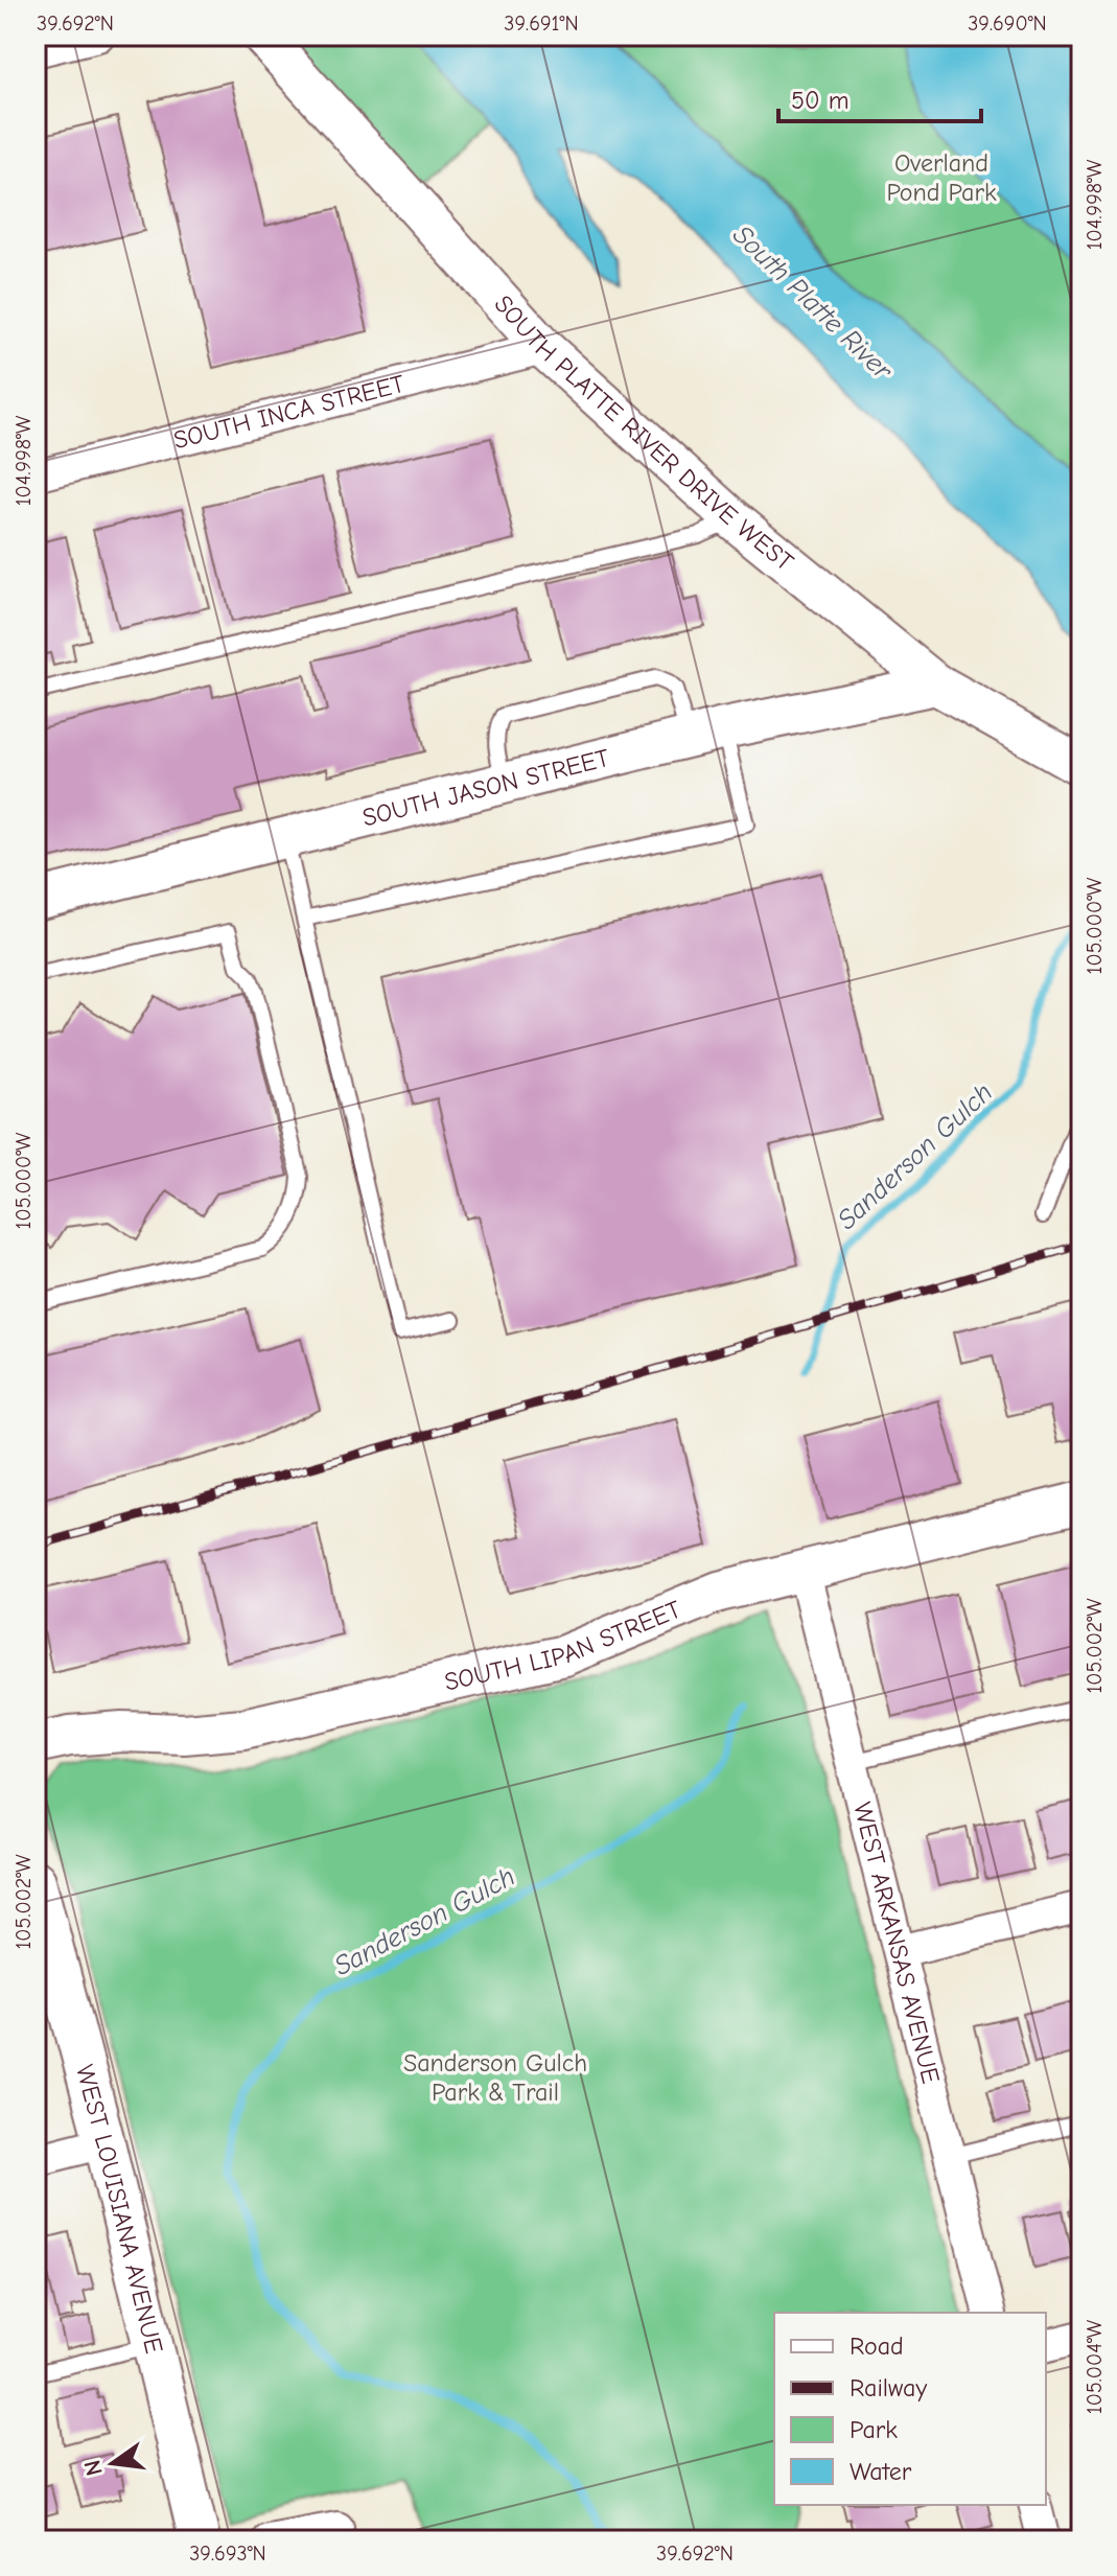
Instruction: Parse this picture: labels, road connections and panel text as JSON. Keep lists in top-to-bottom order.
{
  "streets": {
    "street": [
      "SOUTH INCA STREET",
      "SOUTH PLATTE RIVER DRIVE WEST",
      "SOUTH JASON STREET",
      "SOUTH LIPAN STREET",
      "WEST ARKANSAS AVENUE",
      "WEST LOUISIANA AVENUE"
    ]
  },
  "crossings": [
    ["SOUTH INCA STREET", "SOUTH PLATTE RIVER DRIVE WEST"],
    ["SOUTH PLATTE RIVER DRIVE WEST", "SOUTH JASON STREET"],
    ["SOUTH LIPAN STREET", "WEST ARKANSAS AVENUE"]
  ],
  "water": ["South Platte River", "Sanderson Gulch"],
  "parks": ["Overland Pond Park", "Sanderson Gulch Park & Trail"],
  "legend": [
    "Road",
    "Railway",
    "Park",
    "Water"
  ],
  "scale_bar": "50 m",
  "north": "left",
  "coordinates": [
    "39.692°N",
    "39.691°N",
    "39.690°N",
    "104.998°W",
    "105.000°W",
    "105.002°W",
    "105.004°W",
    "39.693°N"
  ]
}
